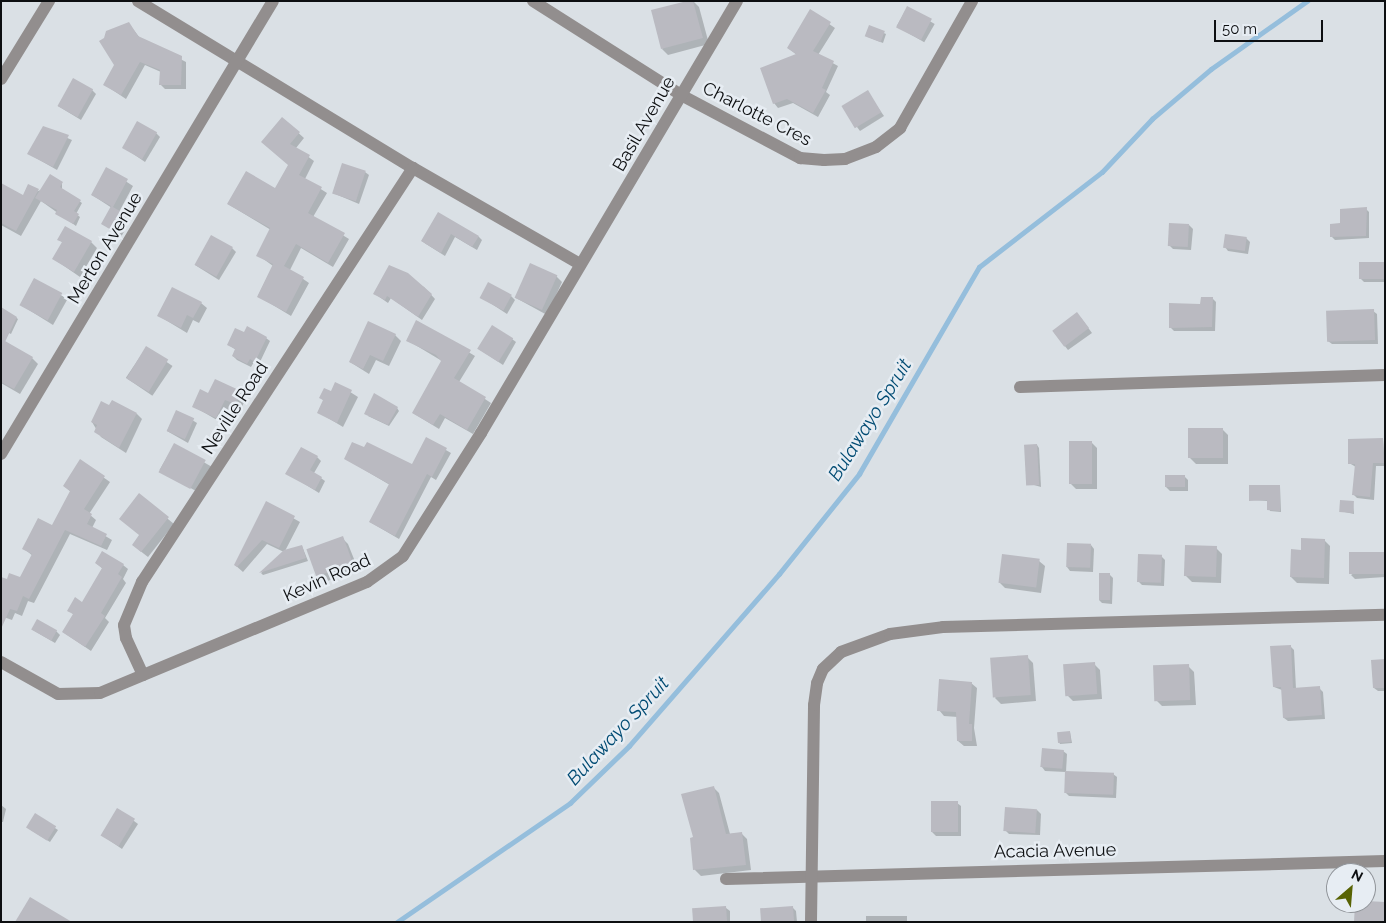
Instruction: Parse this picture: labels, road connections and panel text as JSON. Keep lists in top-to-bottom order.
{
  "streets": {
    "street": [
      "Charlotte Cres",
      "Basil Avenue",
      "Merton Avenue",
      "Neville Road",
      "Kevin Road",
      "Acacia Avenue"
    ]
  },
  "crossings": [
    ["Charlotte Cres", "Basil Avenue"],
    ["Basil Avenue", "Kevin Road"],
    ["Neville Road", "Kevin Road"]
  ],
  "water": ["Bulawayo Spruit"],
  "scale_bar": "50 m",
  "north": "top right"
}
